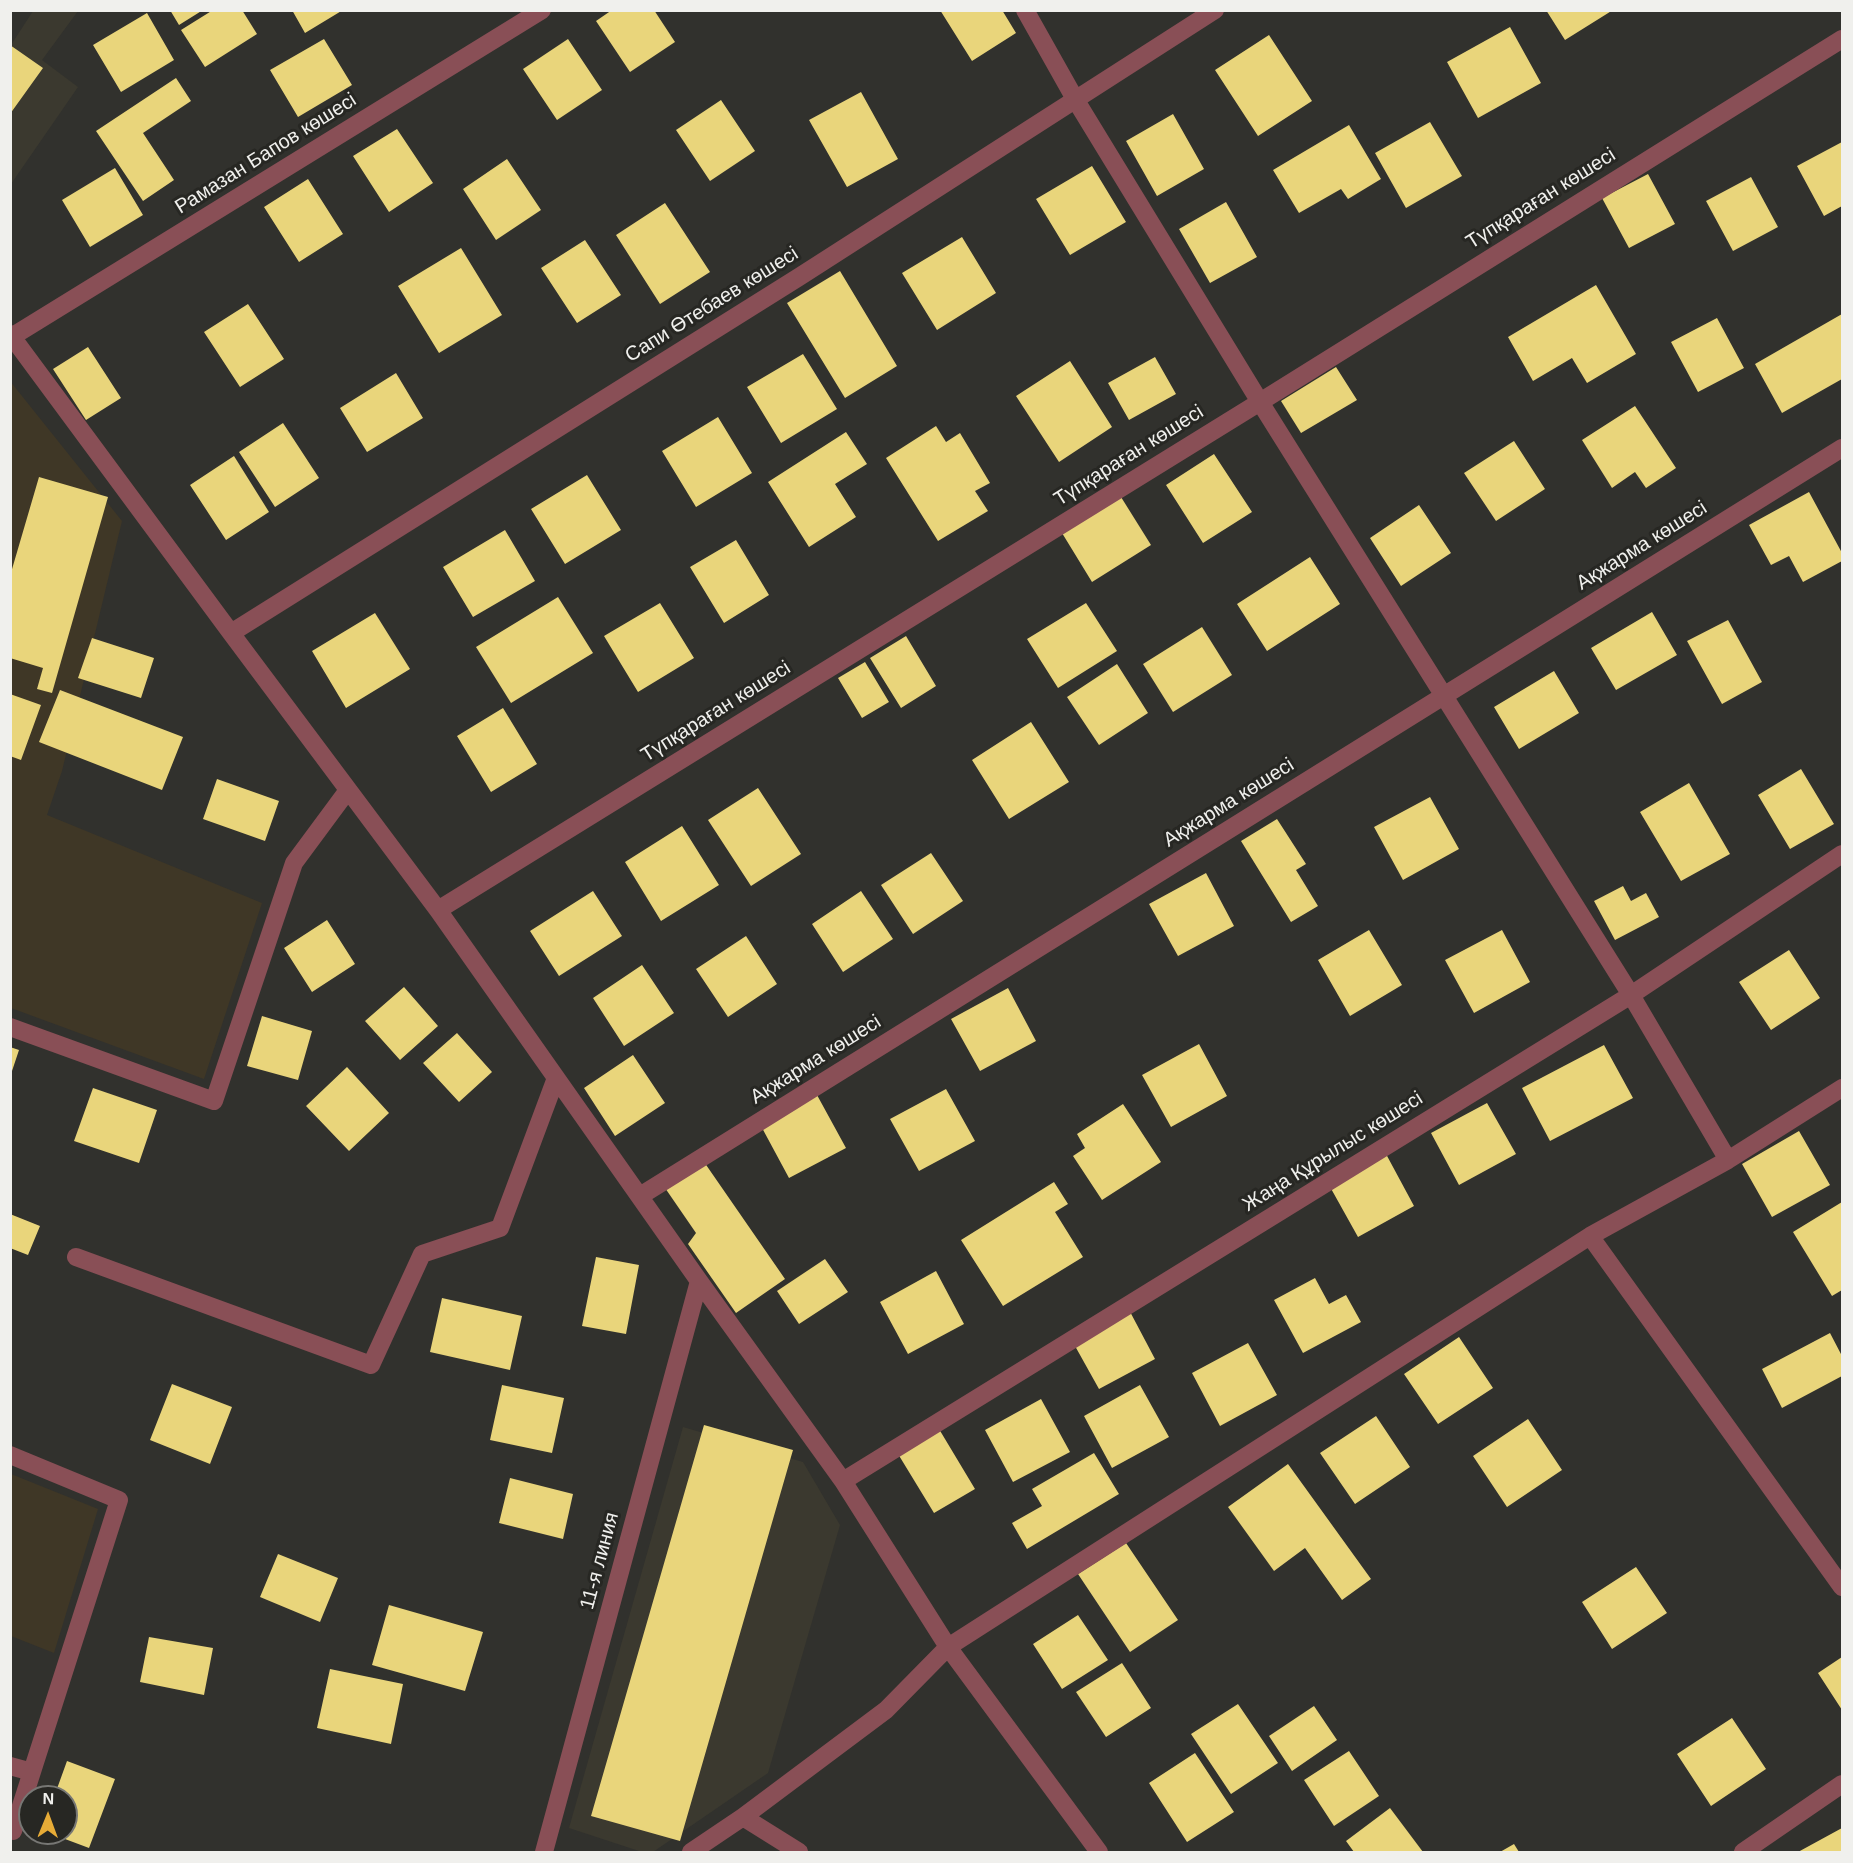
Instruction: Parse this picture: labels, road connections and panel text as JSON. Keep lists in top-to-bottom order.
{
  "streets": {
    "street": [
      "Рамазан Бапов көшесі",
      "Түпқараған көшесі",
      "Сапи Өтебаев көшесі",
      "Ақжарма көшесі",
      "Жаңа Құрылыс көшесі",
      "11-я линия"
    ]
  },
  "north": "top"
}
